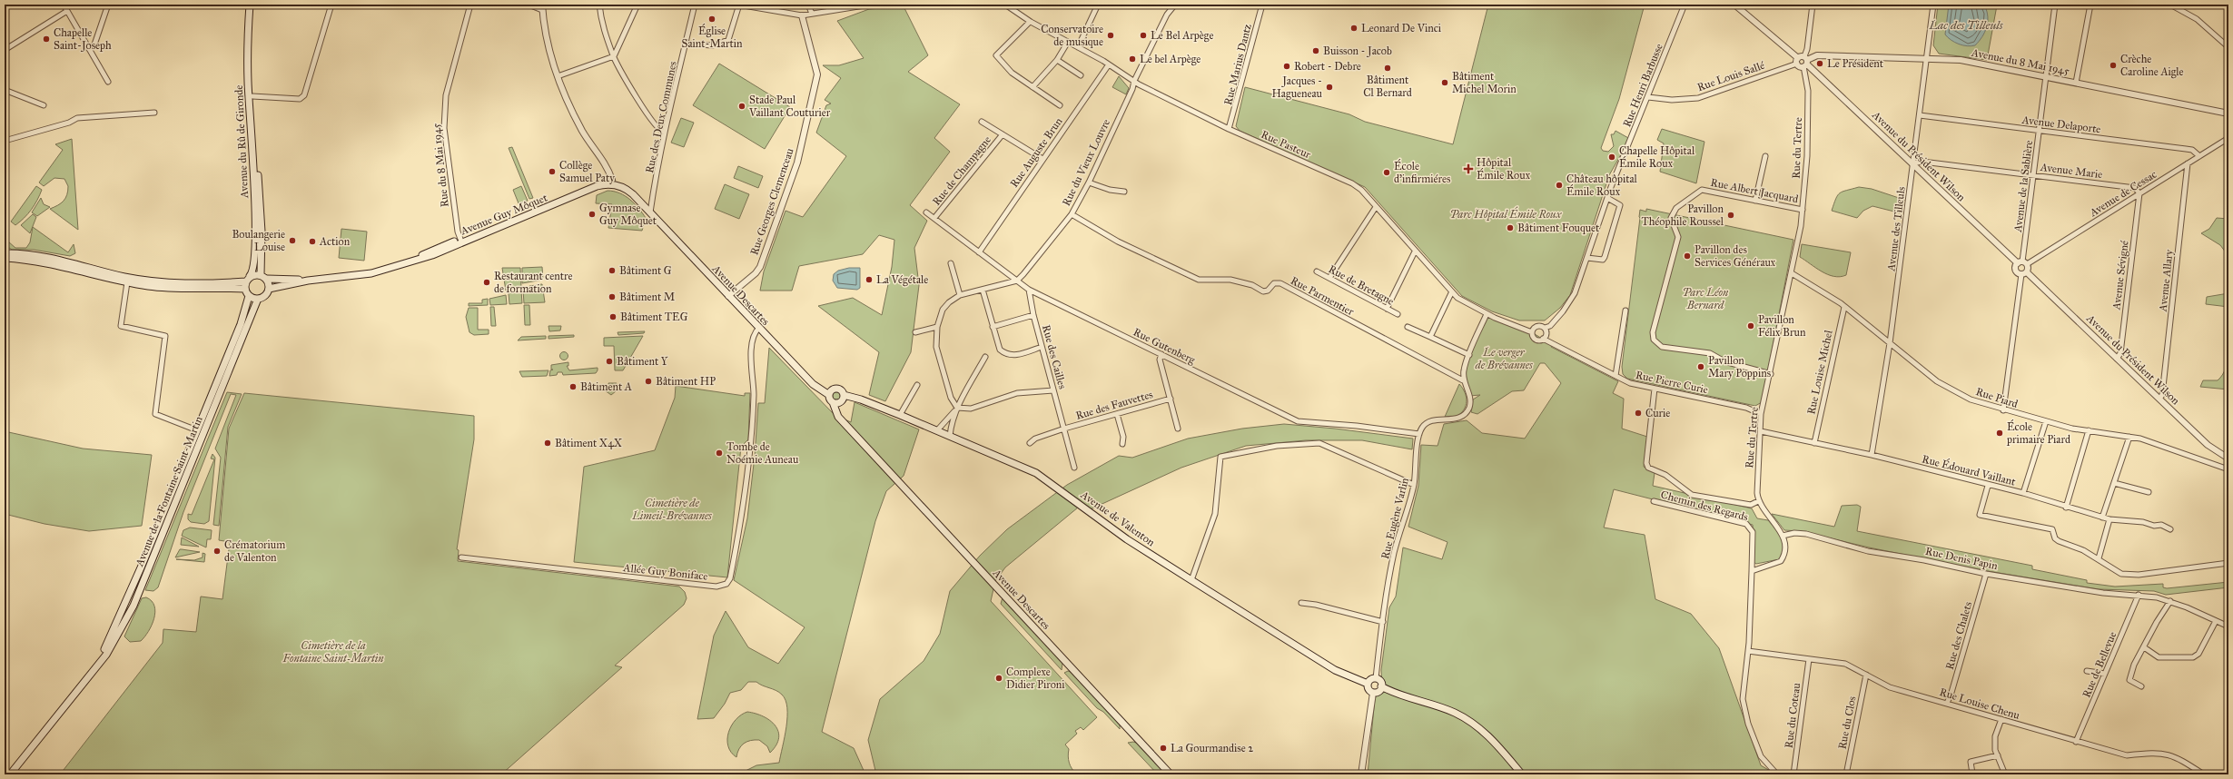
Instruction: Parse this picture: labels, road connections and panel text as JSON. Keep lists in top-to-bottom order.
{
  "streets": {
    "main road": [
      "Avenue du Rû de Gironde",
      "Avenue Guy Môquet",
      "Avenue Descartes",
      "Avenue de la Fontaine Saint-Martin",
      "Avenue de Valenton"
    ],
    "street": [
      "Avenue du 8 Mai 1945",
      "Rue Marius Dantz",
      "Rue Louis Sallé",
      "Rue Henri Barbusse",
      "Rue des Deux Communes",
      "Avenue Delaporte",
      "Rue Pasteur",
      "Rue du Tertre",
      "Rue Auguste Brun",
      "Avenue du Président Wilson",
      "Rue du Vieux Louvre",
      "Rue du 8 Mai 1945",
      "Rue de Champagne",
      "Avenue Marie",
      "Avenue de la Sablière",
      "Rue Albert Jacquard",
      "Avenue de Cessac",
      "Rue Georges Clemenceau",
      "Avenue des Tilleuls",
      "Avenue Sévigné",
      "Avenue Allary",
      "Rue de Bretagne",
      "Rue Parmentier",
      "Rue Gutenberg",
      "Rue des Cailles",
      "Rue Louise Michel",
      "Rue Pierre Curie",
      "Rue Piard",
      "Rue des Fauvettes",
      "Rue Édouard Vaillant",
      "Chemin des Regards",
      "Rue Eugène Varlin",
      "Rue Denis Papin",
      "Allée Guy Boniface",
      "Rue des Chalets",
      "Rue de Bellevue",
      "Rue Louise Chenu",
      "Rue du Coteau",
      "Rue du Clos"
    ]
  },
  "crossings": [
    ["Avenue du 8 Mai 1945", "Rue Louis Sallé"],
    ["Avenue du 8 Mai 1945", "Rue du Tertre"],
    ["Avenue du 8 Mai 1945", "Avenue du Président Wilson"],
    ["Avenue du 8 Mai 1945", "Avenue de la Sablière"],
    ["Avenue du 8 Mai 1945", "Avenue des Tilleuls"],
    ["Rue Marius Dantz", "Rue Pasteur"],
    ["Rue Louis Sallé", "Rue Henri Barbusse"],
    ["Rue Louis Sallé", "Avenue du Président Wilson"],
    ["Rue Henri Barbusse", "Rue Pasteur"],
    ["Rue Henri Barbusse", "Rue Pierre Curie"],
    ["Rue des Deux Communes", "Avenue Descartes"],
    ["Avenue Delaporte", "Avenue de la Sablière"],
    ["Avenue Delaporte", "Avenue de Cessac"],
    ["Avenue Delaporte", "Avenue des Tilleuls"],
    ["Avenue du Rû de Gironde", "Avenue Guy Môquet"],
    ["Avenue du Rû de Gironde", "Avenue de la Fontaine Saint-Martin"],
    ["Rue Pasteur", "Rue Auguste Brun"],
    ["Rue Pasteur", "Rue du Vieux Louvre"],
    ["Rue Pasteur", "Rue Pierre Curie"],
    ["Rue du Tertre", "Avenue du Président Wilson"],
    ["Rue du Tertre", "Rue Albert Jacquard"],
    ["Rue du Tertre", "Rue Pierre Curie"],
    ["Rue du Tertre", "Rue Piard"],
    ["Rue du Tertre", "Rue Édouard Vaillant"],
    ["Rue Auguste Brun", "Rue de Champagne"],
    ["Rue Auguste Brun", "Rue Gutenberg"],
    ["Avenue du Président Wilson", "Avenue Marie"],
    ["Avenue du Président Wilson", "Avenue de la Sablière"],
    ["Avenue du Président Wilson", "Avenue de Cessac"],
    ["Avenue du Président Wilson", "Avenue des Tilleuls"],
    ["Avenue du Président Wilson", "Avenue Sévigné"],
    ["Avenue du Président Wilson", "Avenue Allary"],
    ["Rue du Vieux Louvre", "Rue Parmentier"],
    ["Rue du Vieux Louvre", "Rue Gutenberg"],
    ["Rue du 8 Mai 1945", "Avenue Guy Môquet"],
    ["Rue de Champagne", "Rue Gutenberg"],
    ["Avenue Marie", "Avenue de la Sablière"],
    ["Avenue Marie", "Avenue de Cessac"],
    ["Avenue Marie", "Avenue des Tilleuls"],
    ["Avenue Marie", "Avenue Sévigné"],
    ["Avenue de la Sablière", "Avenue de Cessac"],
    ["Avenue de Cessac", "Avenue Sévigné"],
    ["Avenue de Cessac", "Avenue Allary"],
    ["Rue Georges Clemenceau", "Avenue Descartes"],
    ["Avenue Guy Môquet", "Avenue Descartes"],
    ["Avenue Guy Môquet", "Avenue de la Fontaine Saint-Martin"],
    ["Avenue des Tilleuls", "Rue Piard"],
    ["Avenue des Tilleuls", "Rue Édouard Vaillant"],
    ["Avenue Descartes", "Avenue de Valenton"],
    ["Avenue Descartes", "Allée Guy Boniface"],
    ["Rue Gutenberg", "Rue des Cailles"],
    ["Rue Gutenberg", "Rue Eugène Varlin"],
    ["Rue des Cailles", "Rue des Fauvettes"],
    ["Rue Louise Michel", "Rue Piard"],
    ["Rue Louise Michel", "Rue Édouard Vaillant"],
    ["Avenue de Valenton", "Rue Eugène Varlin"],
    ["Rue Denis Papin", "Rue des Chalets"],
    ["Rue Denis Papin", "Rue de Bellevue"],
    ["Rue des Chalets", "Rue Louise Chenu"],
    ["Rue de Bellevue", "Rue Louise Chenu"],
    ["Rue Louise Chenu", "Rue du Coteau"],
    ["Rue Louise Chenu", "Rue du Clos"]
  ],
  "water": ["Lac des Tilleuls"],
  "parks": [
    "Parc Hôpital Émile Roux",
    "Parc Léon Bernard",
    "Le verger de Brévannes",
    "Cimetière de Limeil-Brévannes",
    "Cimetière de la Fontaine Saint-Martin"
  ],
  "places": {
    "other": [
      "Église Saint-Martin",
      "Leonard De Vinci",
      "Conservatoire de musique",
      "Le Bel Arpège",
      "Chapelle Saint-Joseph",
      "Buisson - Jacob",
      "Le bel Arpège",
      "Le Président",
      "Crèche Caroline Aigle",
      "Robert - Debre",
      "Bâtiment Cl Bernard",
      "Bâtiment Michel Morin",
      "Jacques - Hagueneau",
      "Stade Paul Vaillant Couturier",
      "Chapelle Hôpital Émile Roux",
      "Collège Samuel Paty",
      "École d'infirmiéres",
      "Château hôpital Émile Roux",
      "Gymnase Guy Môquet",
      "Pavillon Théophile Roussel",
      "Bâtiment Fouquet",
      "Boulangerie Louise",
      "Action",
      "Pavillon des Services Généraux",
      "Bâtiment G",
      "La Végétale",
      "Restaurant centre de formation",
      "Bâtiment M",
      "Bâtiment TEG",
      "Pavillon Félix Brun",
      "Bâtiment Y",
      "Pavillon Mary Poppins",
      "Bâtiment HP",
      "Bâtiment A",
      "Curie",
      "École primaire Piard",
      "Bâtiment X4X",
      "Tombe de Noémie Auneau",
      "Crématorium de Valenton",
      "Complexe Didier Pironi",
      "La Gourmandise 2"
    ],
    "health": ["Hôpital Émile Roux"]
  }
}
